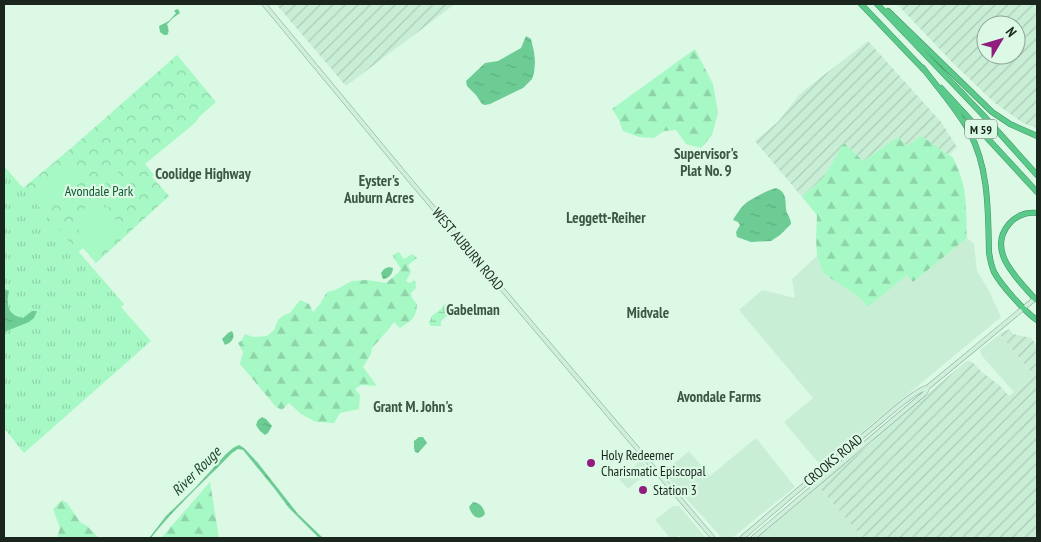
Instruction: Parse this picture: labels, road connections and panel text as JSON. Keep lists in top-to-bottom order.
{
  "streets": {
    "highway": ["M 59"],
    "main road": ["WEST AUBURN ROAD", "CROOKS ROAD"]
  },
  "districts": [
    "Supervisor's Plat No. 9",
    "Coolidge Highway",
    "Eyster's Auburn Acres",
    "Leggett-Reiher",
    "Gabelman",
    "Midvale",
    "Avondale Farms",
    "Grant M. John's"
  ],
  "water": ["River Rouge"],
  "parks": ["Avondale Park"],
  "places": ["Holy Redeemer Charismatic Episcopal", "Station 3"],
  "north": "top right"
}
